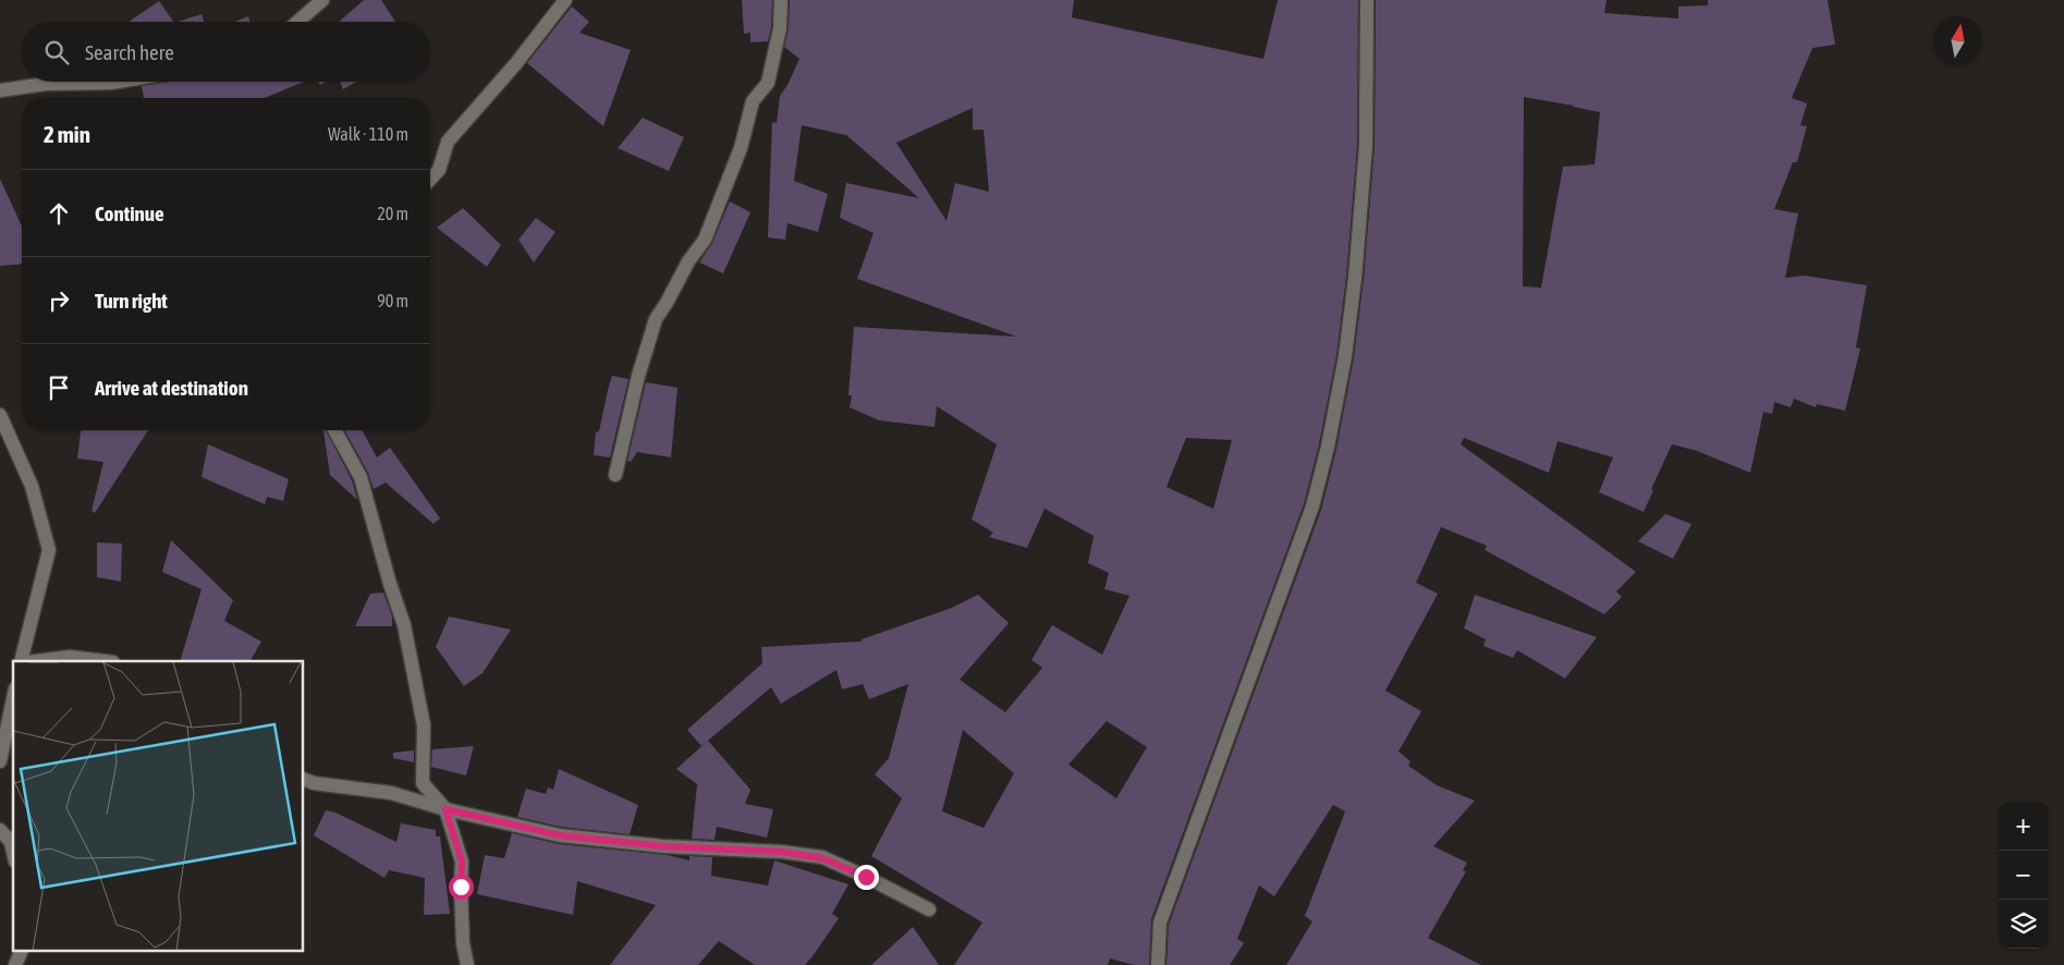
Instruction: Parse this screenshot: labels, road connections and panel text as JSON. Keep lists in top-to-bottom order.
{
  "north": "top",
  "page": {
    "search": "Search here",
    "heading": ["2 min", "Walk · 110 m"],
    "list": [
      ["Continue", "20 m"],
      ["Turn right", "90 m"],
      "Arrive at destination"
    ],
    "map_buttons": ["+", "−"]
  }
}
